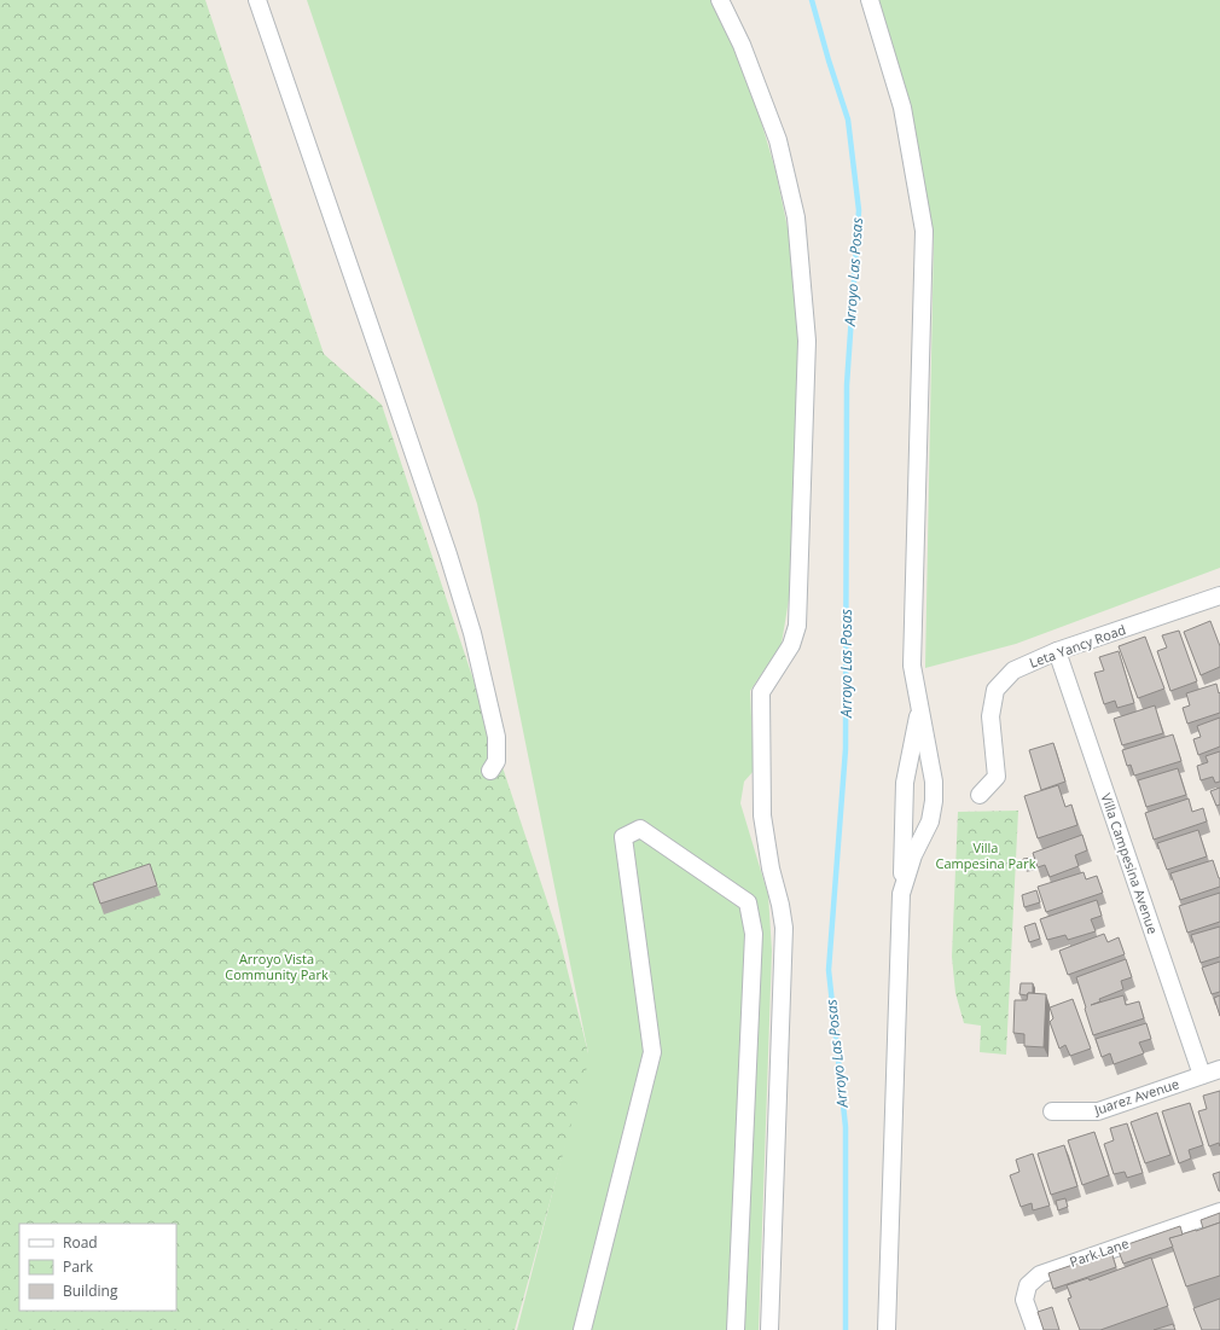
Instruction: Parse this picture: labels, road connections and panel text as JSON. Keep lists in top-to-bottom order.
{
  "streets": {
    "street": [
      "Leta Yancy Road",
      "Villa Campesina Avenue",
      "Juarez Avenue",
      "Park Lane"
    ]
  },
  "crossings": [
    ["Leta Yancy Road", "Villa Campesina Avenue"],
    ["Villa Campesina Avenue", "Juarez Avenue"]
  ],
  "water": ["Arroyo Las Posas"],
  "parks": ["Villa Campesina Park", "Arroyo Vista Community Park"],
  "legend": ["Road", "Park", "Building"]
}
